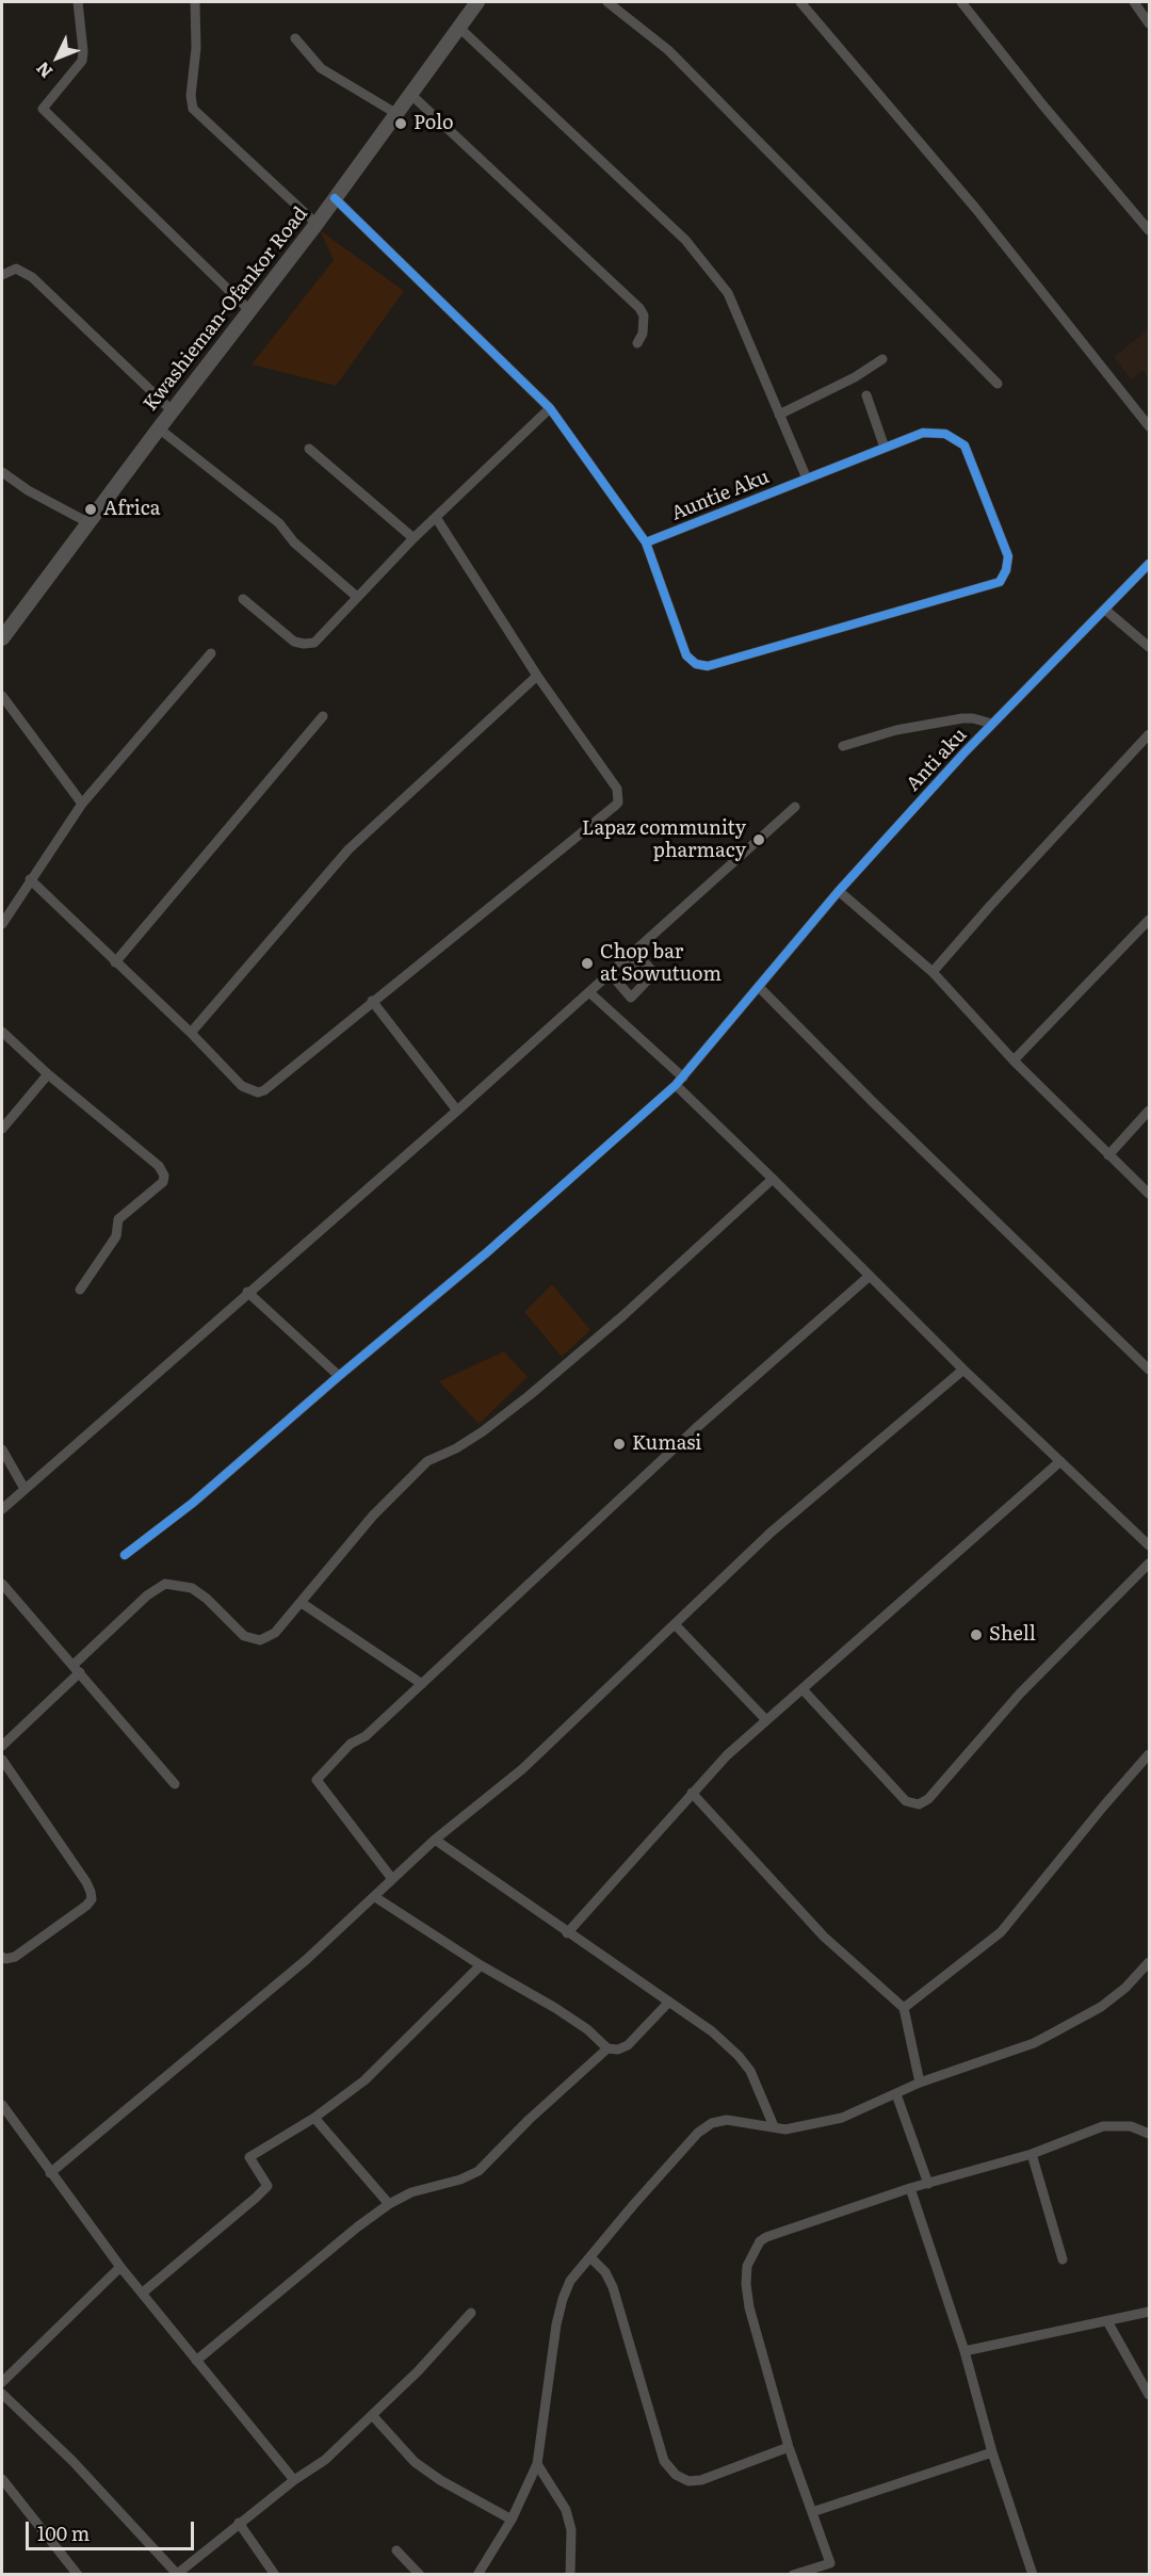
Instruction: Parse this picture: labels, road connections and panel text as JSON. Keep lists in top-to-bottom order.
{
  "streets": {
    "main road": ["Kwashieman-Ofankor Road"],
    "street": ["Auntie Aku", "Anti aku"]
  },
  "places": [
    "Polo",
    "Africa",
    "Lapaz community pharmacy",
    "Chop bar at Sowutuom",
    "Kumasi",
    "Shell"
  ],
  "scale_bar": "100 m",
  "north": "bottom left"
}
